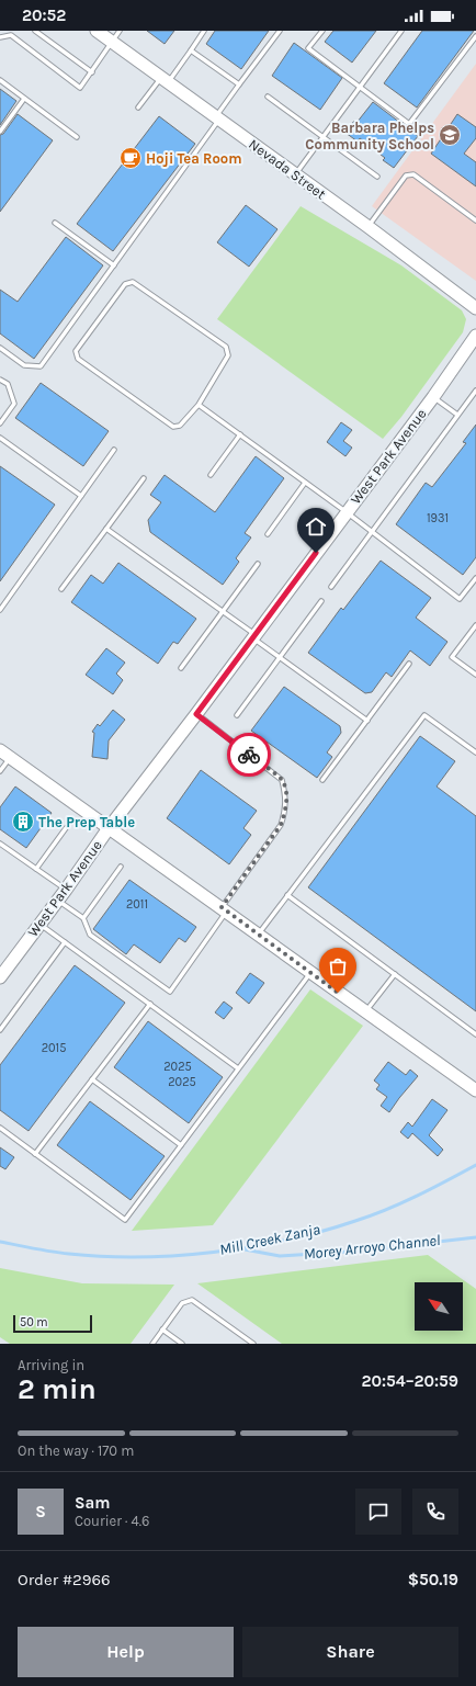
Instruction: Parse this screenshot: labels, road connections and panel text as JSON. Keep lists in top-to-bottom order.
{
  "streets": {
    "street": ["Nevada Street", "West Park Avenue"]
  },
  "water": ["Mill Creek Zanja", "Morey Arroyo Channel"],
  "places": {
    "school or university": ["Barbara Phelps Community School"],
    "cafe": ["Hoji Tea Room"],
    "building": ["The Prep Table"]
  },
  "house_numbers": [
    "1931",
    "2011",
    "2015",
    "2025",
    "2025"
  ],
  "scale_bar": "50 m",
  "north": "top left",
  "page": {
    "status": "20:52",
    "scale": "50 m",
    "heading": ["2 min", "Arriving in", "20:54–20:59"],
    "panel": [
      "Sam",
      "Courier · 4.6",
      "Order #2966",
      "$50.19"
    ],
    "bar": "On the way · 170 m",
    "round": "S",
    "buttons": ["Help", "Share"]
  }
}
